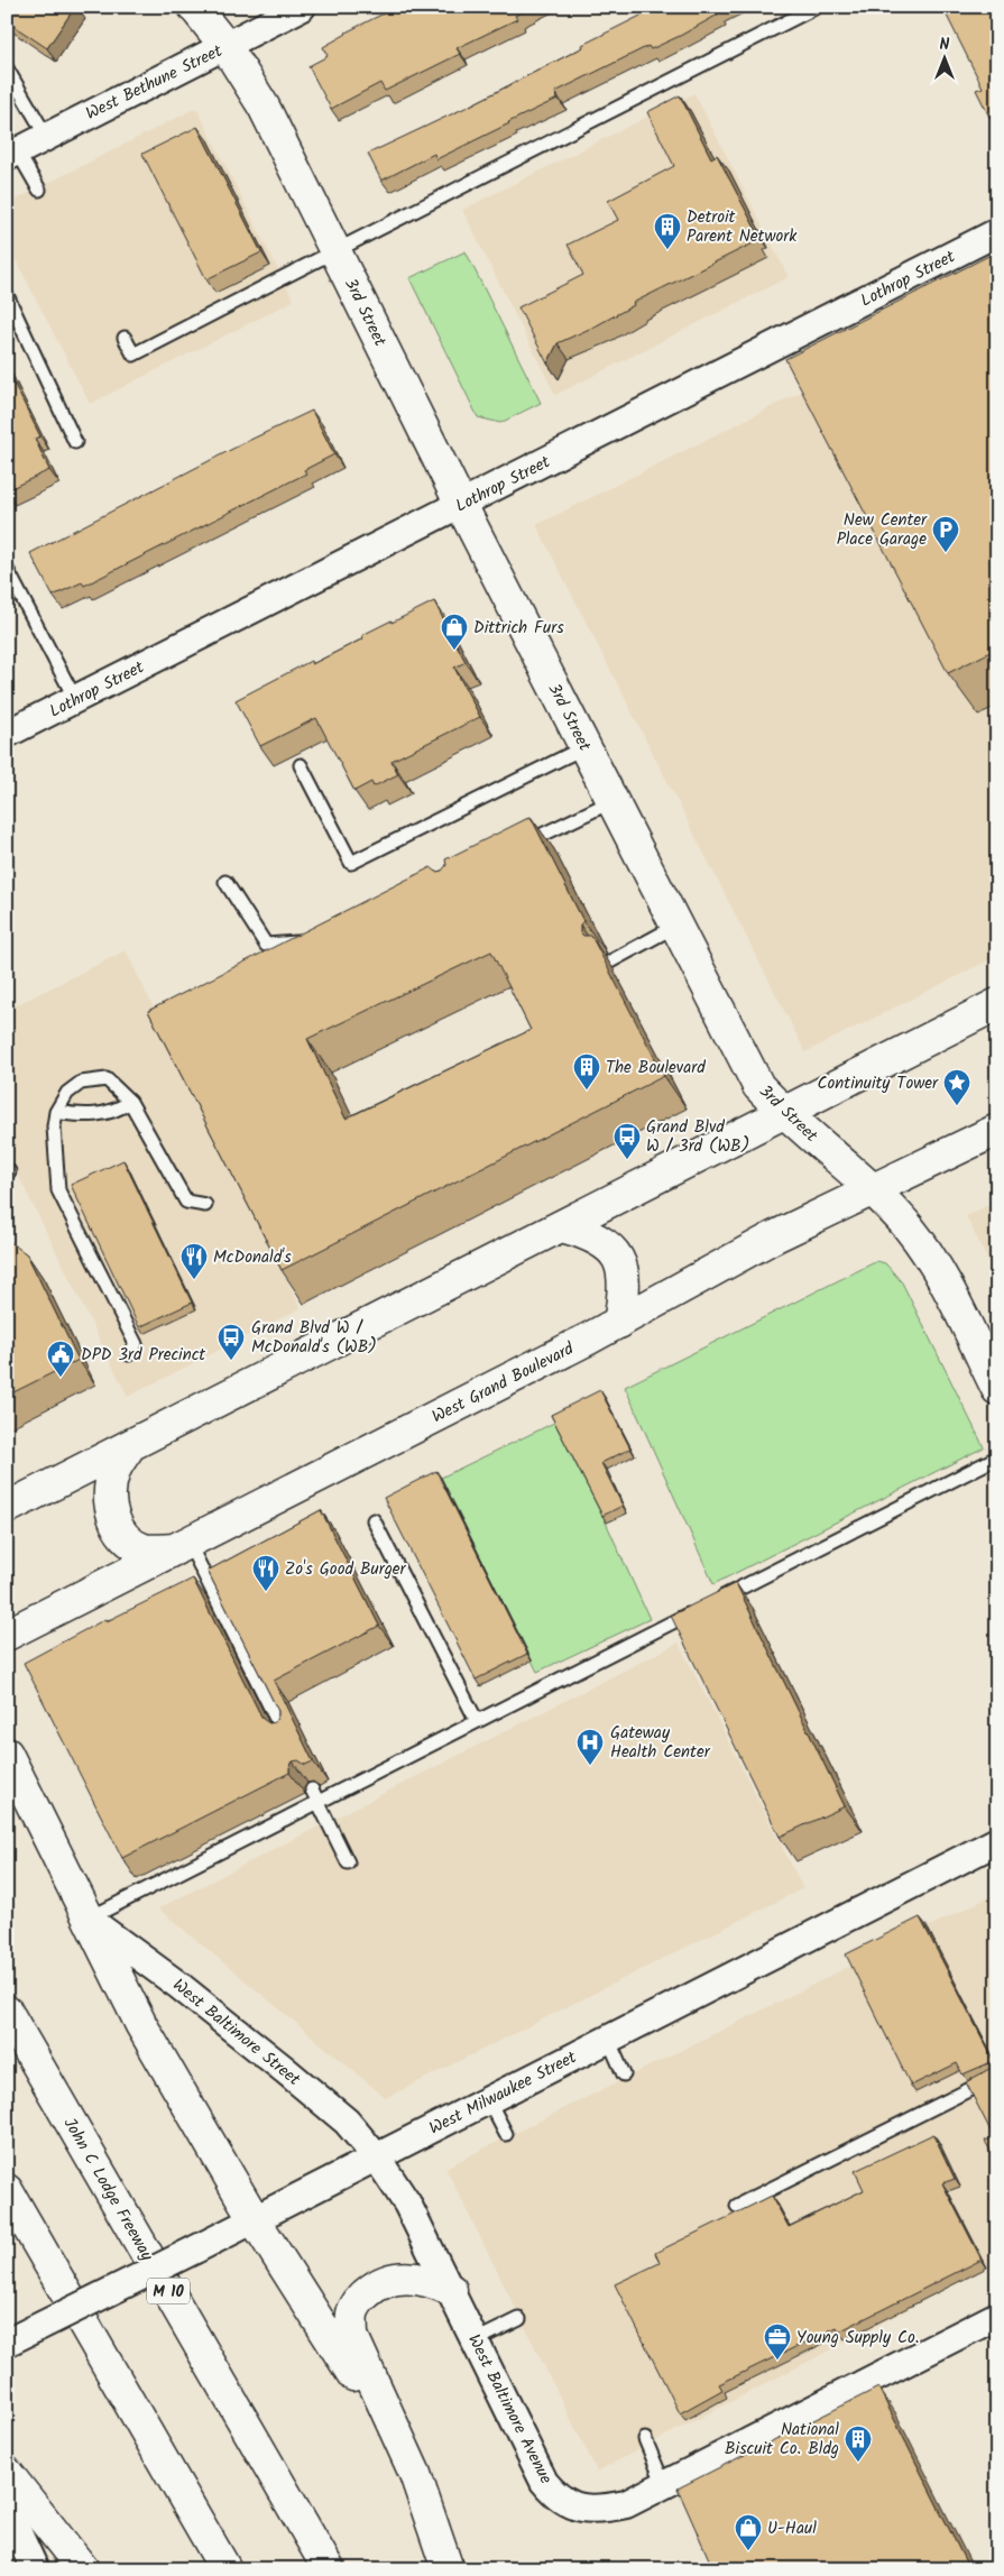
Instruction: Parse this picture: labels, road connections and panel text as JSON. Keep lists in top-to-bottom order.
{
  "streets": {
    "main road": [
      "3rd Street",
      "West Grand Boulevard",
      "John C Lodge Freeway",
      "M 10"
    ],
    "street": [
      "West Bethune Street",
      "Lothrop Street",
      "West Baltimore Street",
      "West Milwaukee Street",
      "West Baltimore Avenue"
    ]
  },
  "crossings": [
    ["West Bethune Street", "3rd Street"],
    ["Lothrop Street", "3rd Street"],
    ["3rd Street", "West Grand Boulevard"],
    ["West Baltimore Street", "West Milwaukee Street"],
    ["West Baltimore Street", "West Baltimore Avenue"],
    ["West Milwaukee Street", "West Baltimore Avenue"]
  ],
  "places": {
    "building": ["Detroit Parent Network", "The Boulevard", "National Biscuit Co. Bldg"],
    "parking": ["New Center Place Garage"],
    "shop": ["Dittrich Furs", "U-Haul"],
    "place": ["Continuity Tower"],
    "bus stop": ["Grand Blvd W / 3rd (WB)", "Grand Blvd W / McDonald's (WB)"],
    "restaurant": ["McDonald's", "Zo's Good Burger"],
    "public building": ["DPD 3rd Precinct"],
    "hospital": ["Gateway Health Center"],
    "office": ["Young Supply Co."]
  },
  "north": "top"
}
